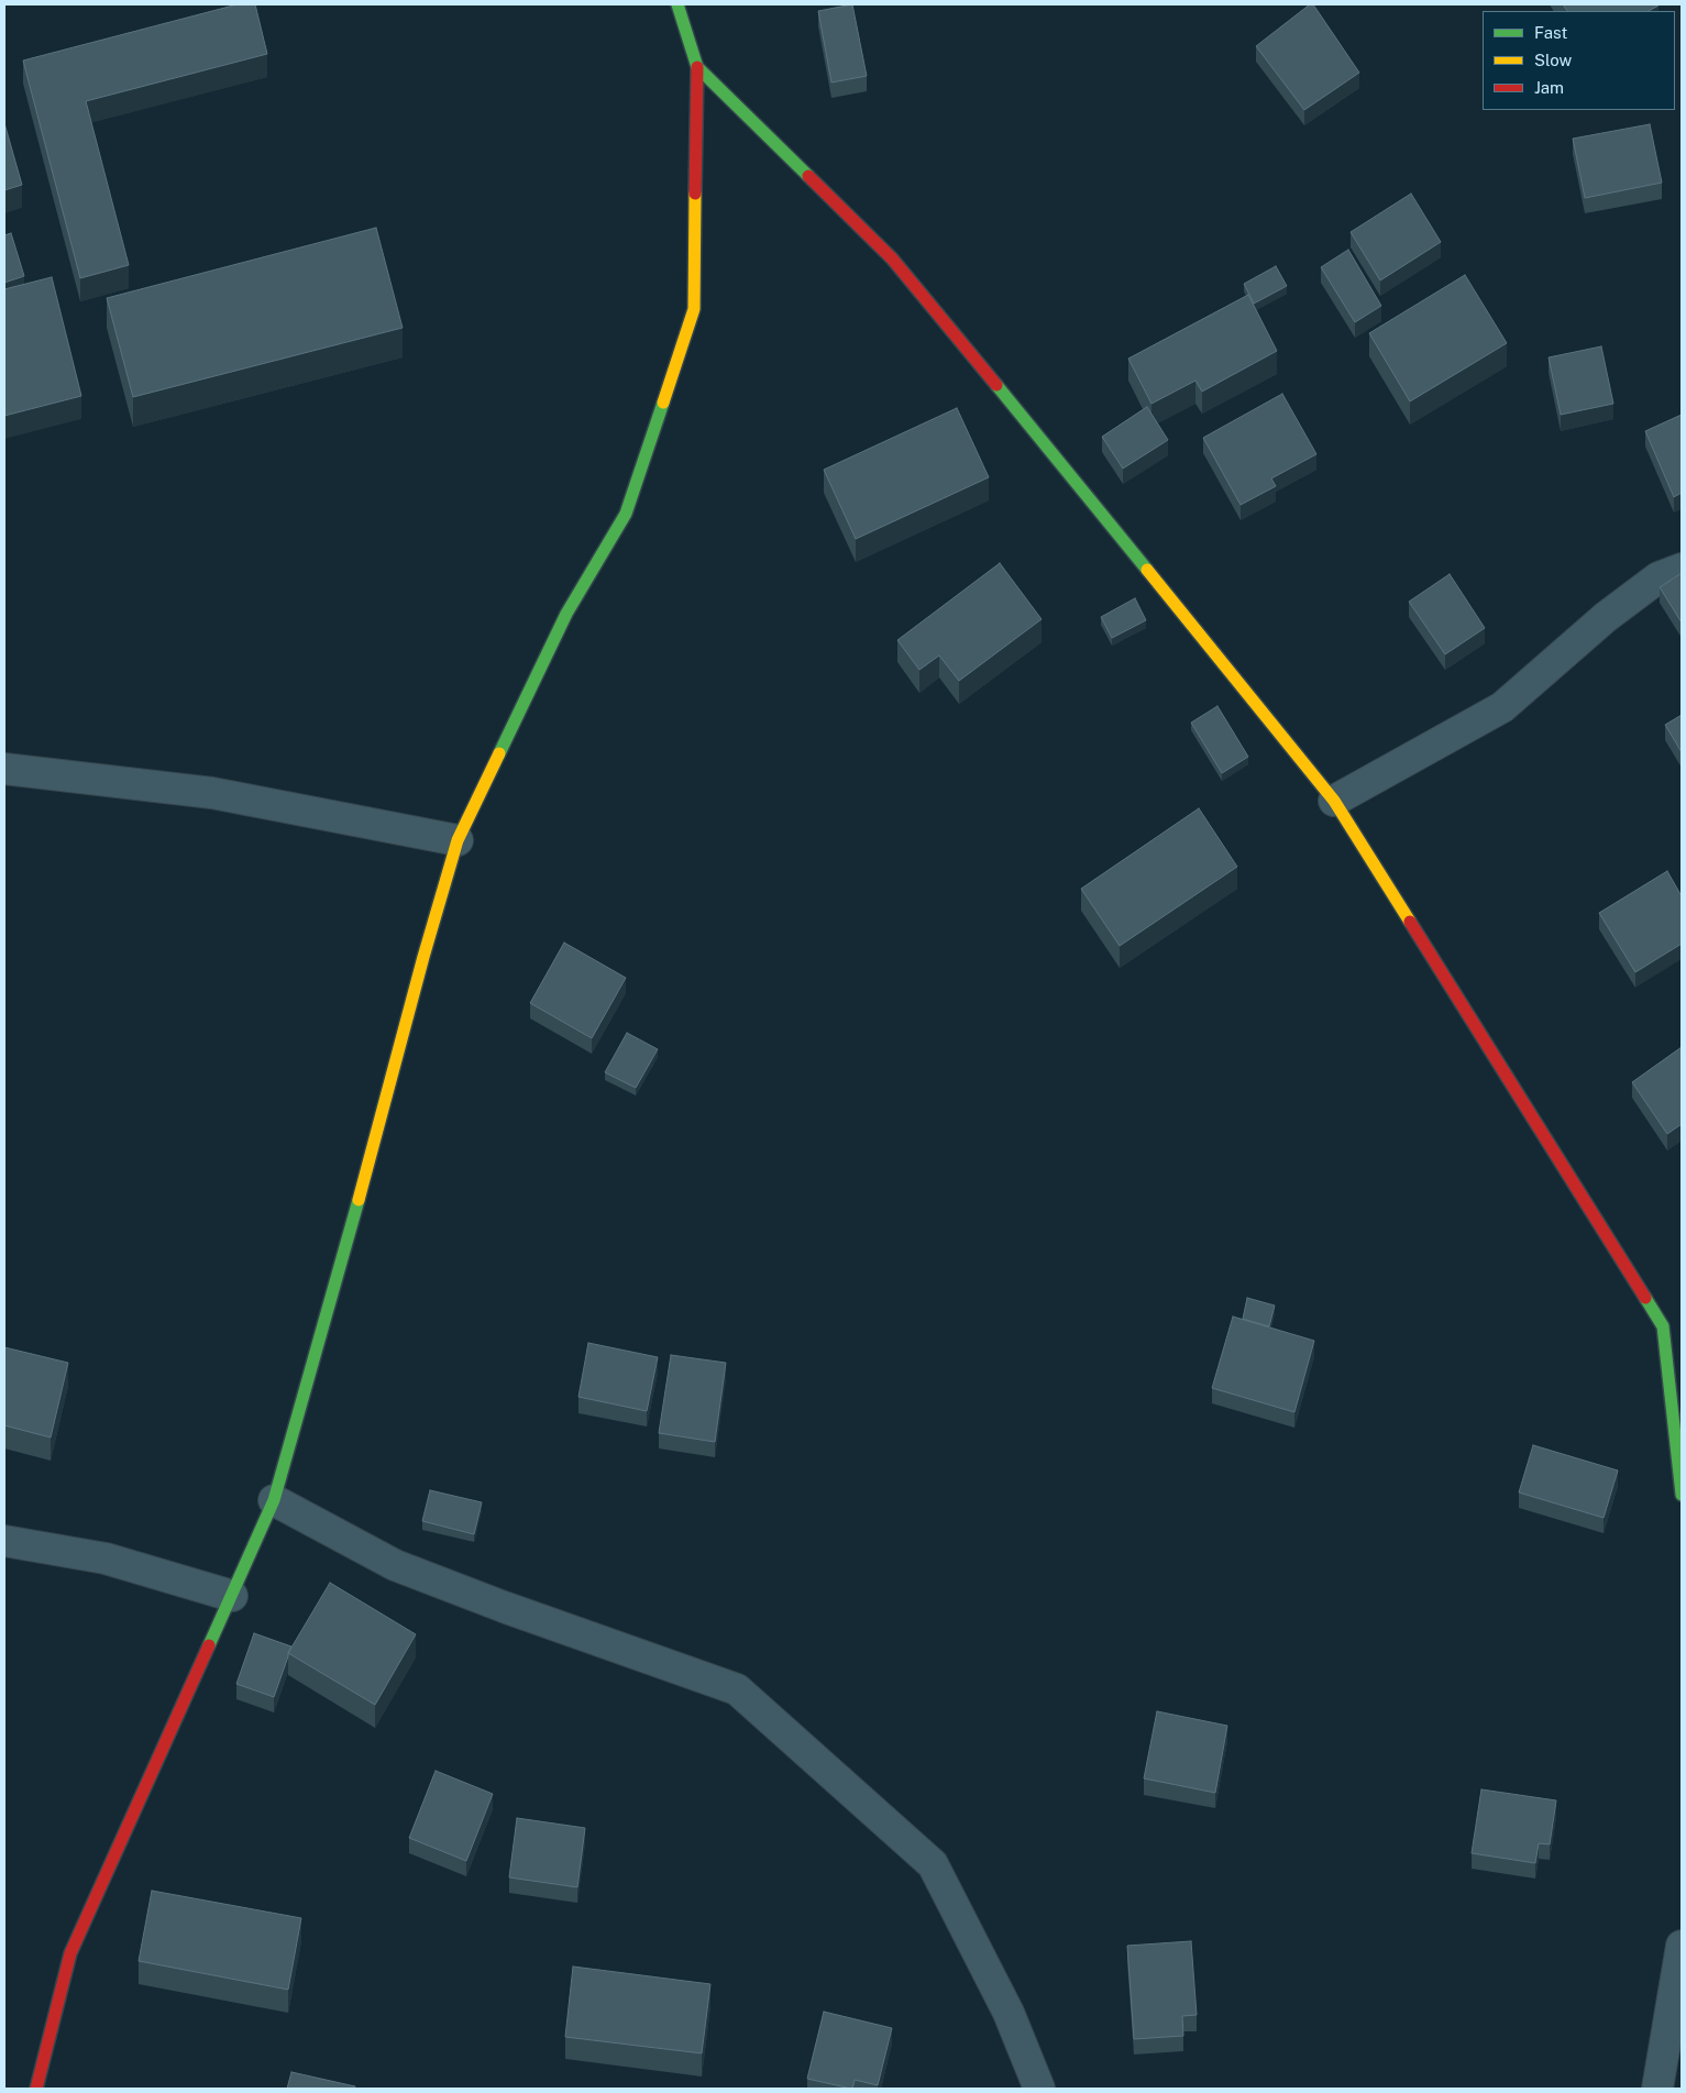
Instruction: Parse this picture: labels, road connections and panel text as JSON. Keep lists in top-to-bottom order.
{
  "legend": ["Fast", "Slow", "Jam"]
}
